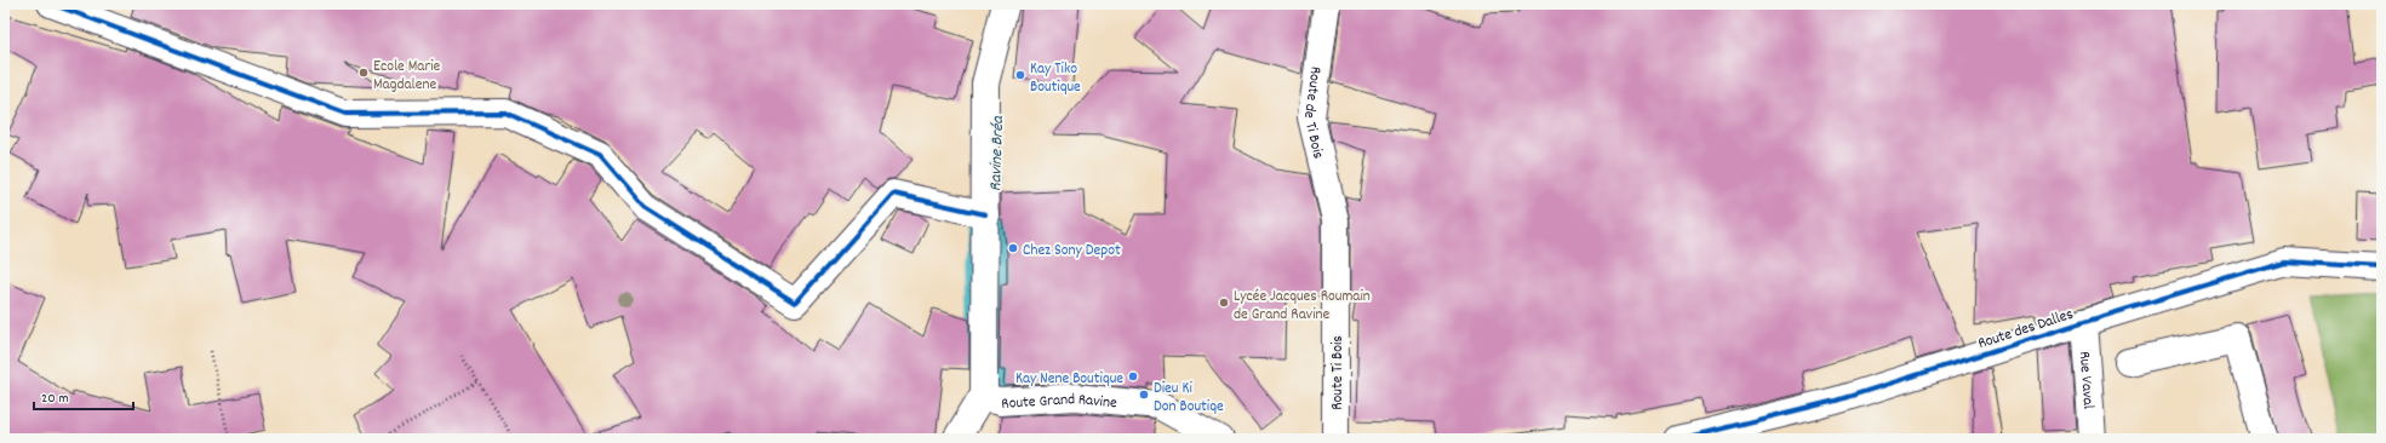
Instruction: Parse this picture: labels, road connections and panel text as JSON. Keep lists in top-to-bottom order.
{
  "streets": {
    "street": [
      "Route de Ti Bois",
      "Route des Dalles",
      "Route Ti Bois",
      "Rue Vaval",
      "Route Grand Ravine"
    ]
  },
  "crossings": [
    ["Route de Ti Bois", "Route Ti Bois"],
    ["Route des Dalles", "Rue Vaval"]
  ],
  "water": ["Ravine Bréa"],
  "places": [
    "Ecole Marie Magdalene",
    "Kay Tiko Boutique",
    "Chez Sony Depot",
    "Lycée Jacques Roumain de Grand Ravine",
    "Kay Nene Boutique",
    "Dieu Ki Don Boutiqe"
  ],
  "scale_bar": "20 m"
}
